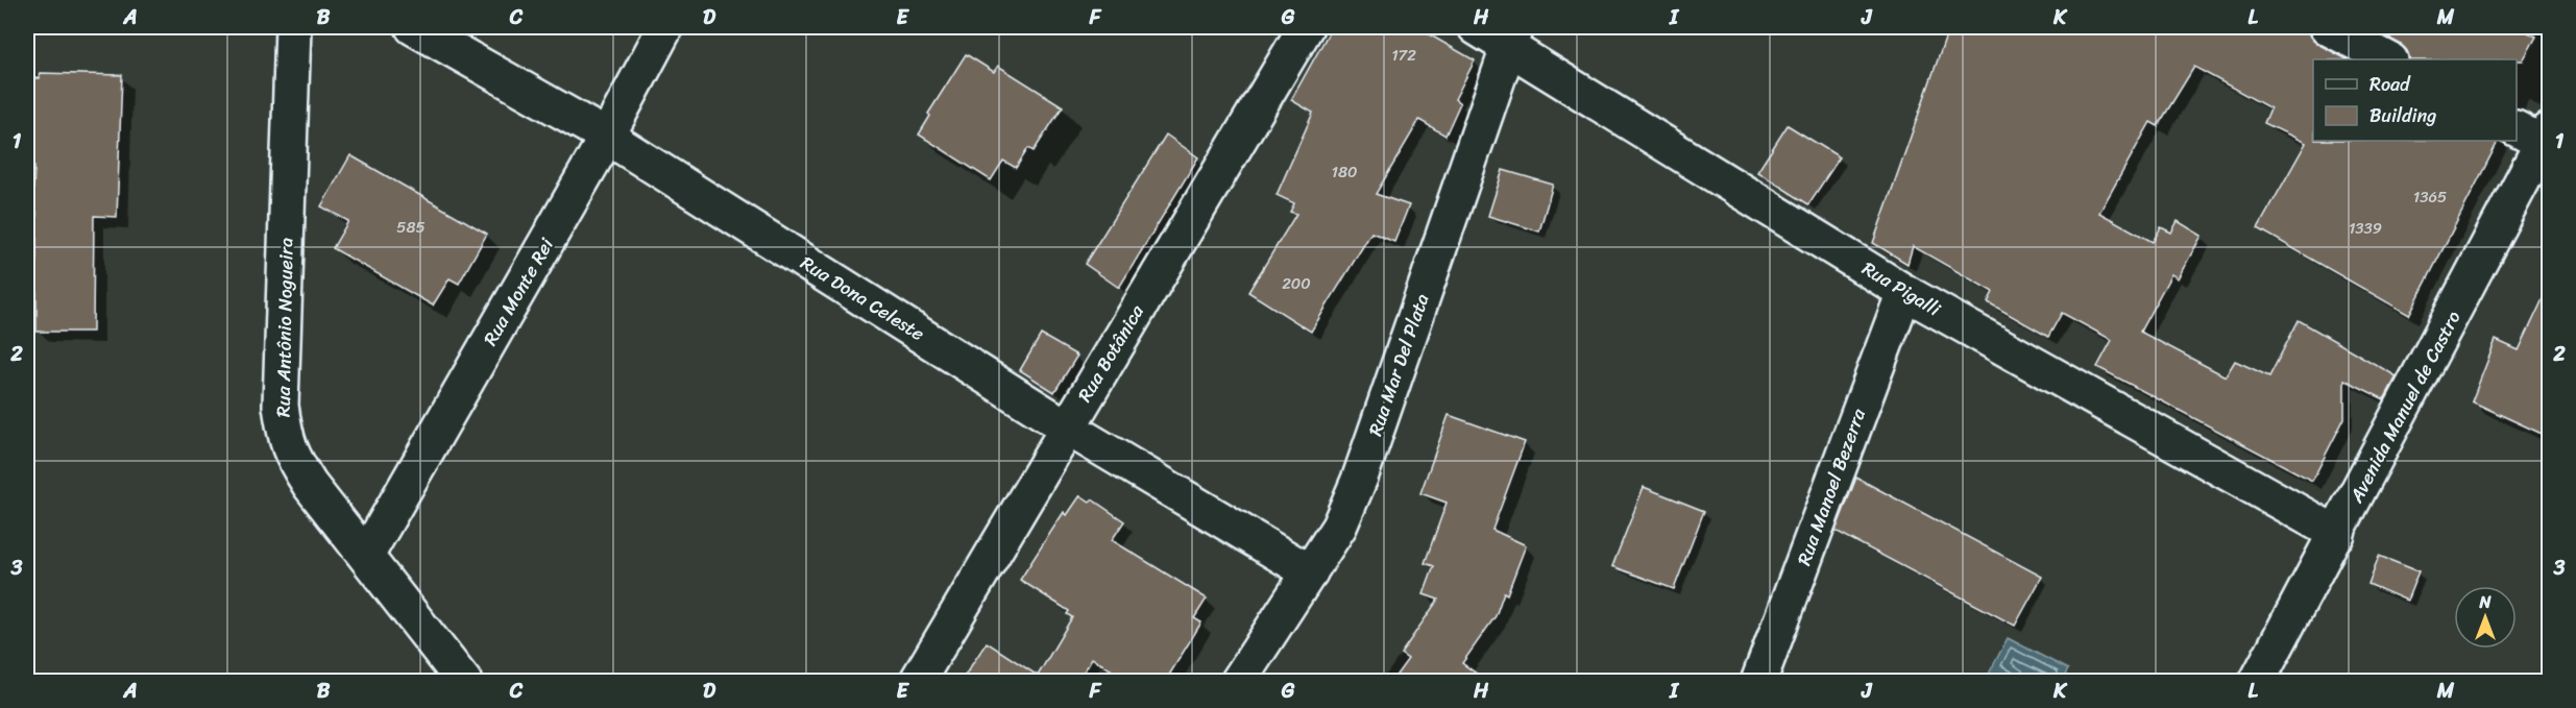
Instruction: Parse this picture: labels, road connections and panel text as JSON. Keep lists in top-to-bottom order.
{
  "streets": {
    "street": [
      "Rua Pigalli",
      "Rua Monte Rei",
      "Rua Dona Celeste",
      "Rua Antônio Nogueira",
      "Rua Botânica",
      "Rua Mar Del Plata",
      "Avenida Manuel de Castro",
      "Rua Manoel Bezerra"
    ]
  },
  "crossings": [
    ["Rua Pigalli", "Rua Mar Del Plata"],
    ["Rua Pigalli", "Avenida Manuel de Castro"],
    ["Rua Pigalli", "Rua Manoel Bezerra"],
    ["Rua Monte Rei", "Rua Dona Celeste"],
    ["Rua Monte Rei", "Rua Antônio Nogueira"],
    ["Rua Dona Celeste", "Rua Botânica"],
    ["Rua Dona Celeste", "Rua Mar Del Plata"]
  ],
  "house_numbers": [
    "172",
    "180",
    "1365",
    "585",
    "1339",
    "200"
  ],
  "legend": ["Road", "Building"],
  "north": "top",
  "grid": {
    "columns": [
      "A",
      "B",
      "C",
      "D",
      "E",
      "F",
      "G",
      "H",
      "I",
      "J",
      "K",
      "L",
      "M"
    ],
    "rows": ["1", "2", "3"]
  }
}
